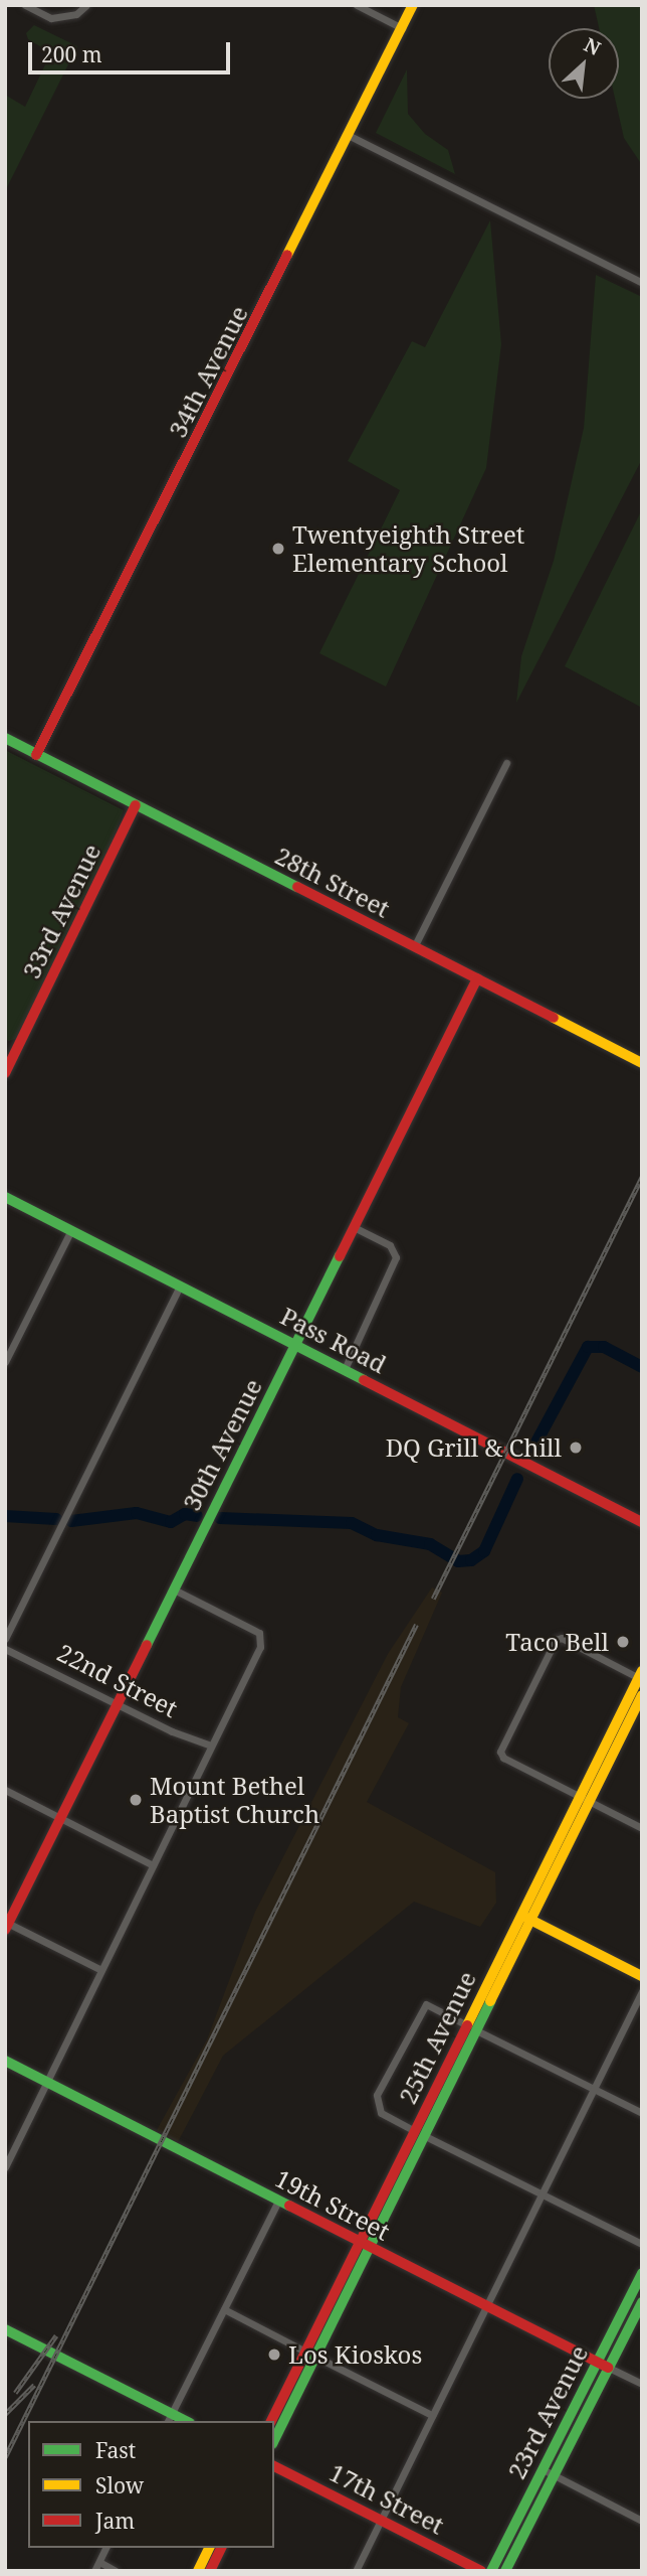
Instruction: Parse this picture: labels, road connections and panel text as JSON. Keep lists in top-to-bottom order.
{
  "streets": {
    "street": [
      "34th Avenue",
      "28th Street",
      "33rd Avenue",
      "Pass Road",
      "30th Avenue",
      "22nd Street",
      "25th Avenue",
      "19th Street",
      "23rd Avenue",
      "17th Street"
    ]
  },
  "crossings": [
    ["34th Avenue", "28th Street"],
    ["28th Street", "33rd Avenue"],
    ["28th Street", "30th Avenue"],
    ["Pass Road", "30th Avenue"],
    ["30th Avenue", "22nd Street"],
    ["25th Avenue", "19th Street"],
    ["19th Street", "23rd Avenue"]
  ],
  "places": [
    "Twentyeighth Street Elementary School",
    "DQ Grill & Chill",
    "Taco Bell",
    "Mount Bethel Baptist Church",
    "Los Kioskos"
  ],
  "legend": ["Fast", "Slow", "Jam"],
  "scale_bar": "200 m",
  "north": "top right"
}
